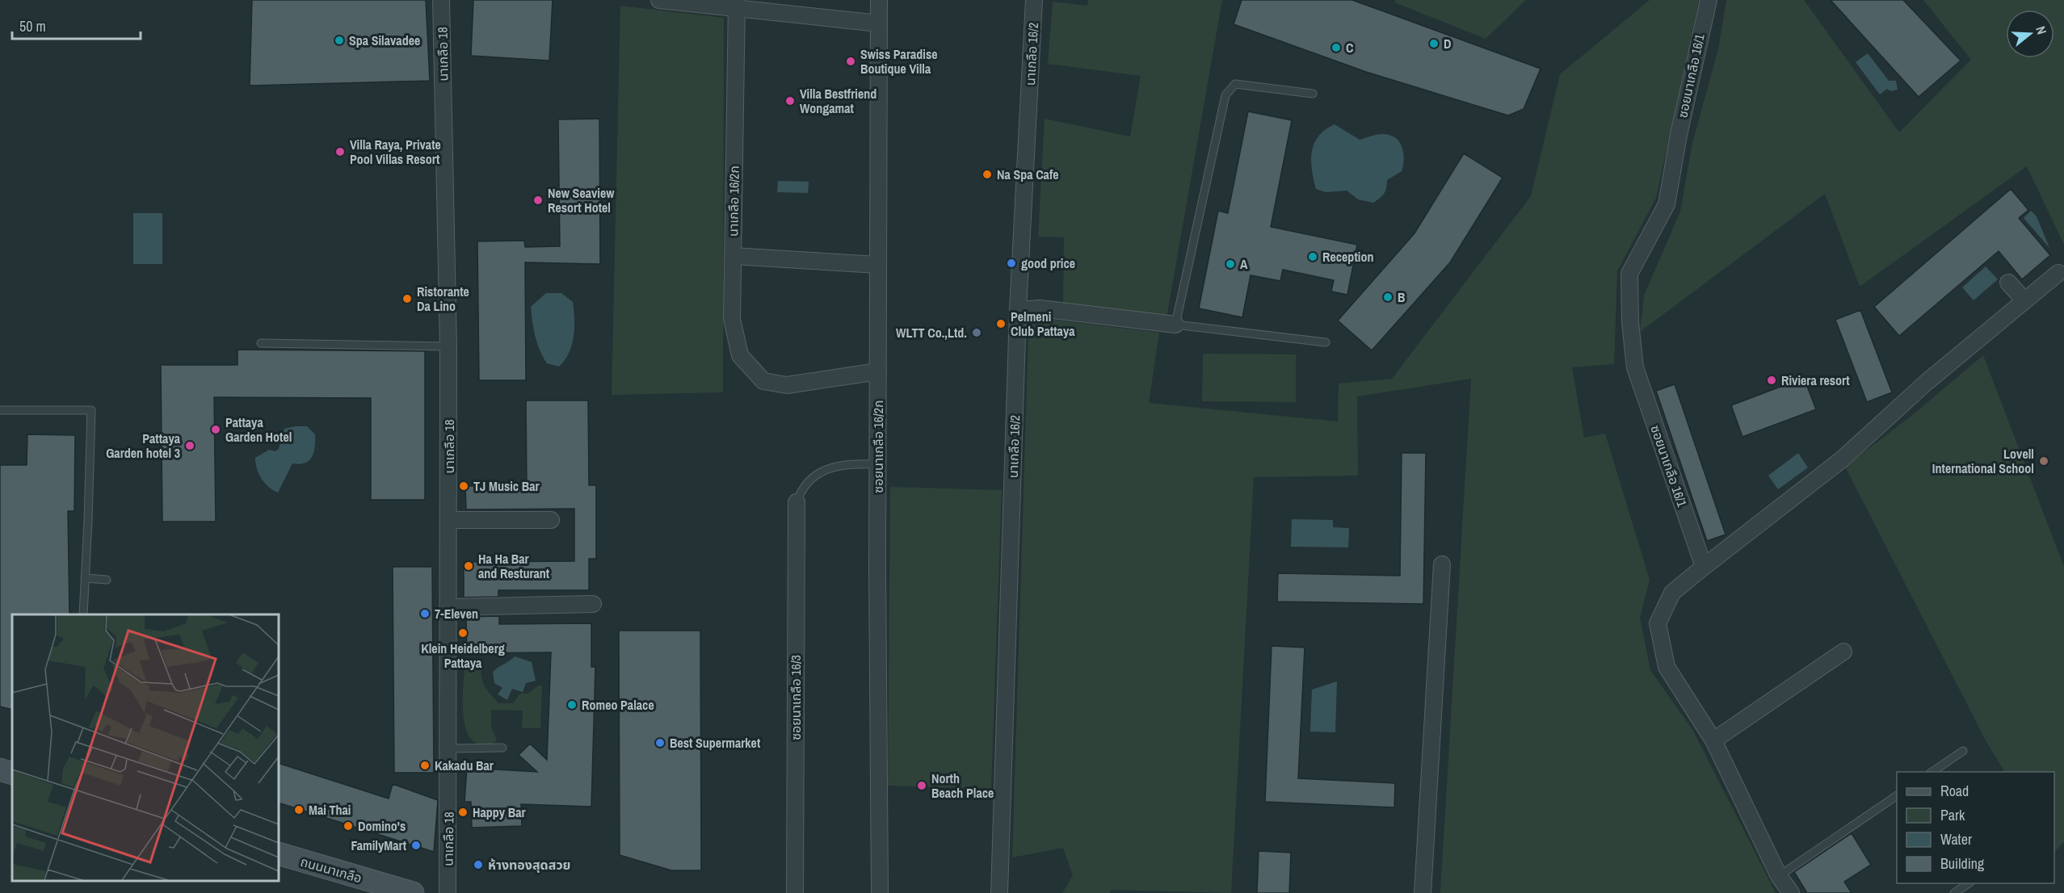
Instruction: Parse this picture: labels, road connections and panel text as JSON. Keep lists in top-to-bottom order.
{
  "streets": {
    "street": [
      "นาเกลือ 18",
      "นาเกลือ 16/2",
      "ซอยนาเกลือ 16/1",
      "นาเกลือ 16/2ก",
      "ซอยนาเกลือ 16/2ก",
      "ซอยนาเกลือ 16/3",
      "ถนนนาเกลือ"
    ]
  },
  "crossings": [
    ["นาเกลือ 16/2ก", "ซอยนาเกลือ 16/2ก"]
  ],
  "places": [
    "Spa Silavadee",
    "D",
    "C",
    "Swiss Paradise Boutique Villa",
    "Villa Bestfriend Wongamat",
    "Villa Raya, Private Pool Villas Resort",
    "Na Spa Cafe",
    "New Seaview Resort Hotel",
    "Reception",
    "good price",
    "A",
    "B",
    "Ristorante Da Lino",
    "Pelmeni Club Pattaya",
    "WLTT Co.,Ltd.",
    "Riviera resort",
    "Pattaya Garden Hotel",
    "Pattaya Garden hotel 3",
    "Lovell International School",
    "TJ Music Bar",
    "Ha Ha Bar and Resturant",
    "7-Eleven",
    "Klein Heidelberg Pattaya",
    "Romeo Palace",
    "Best Supermarket",
    "Kakadu Bar",
    "North Beach Place",
    "Mai Thai",
    "Happy Bar",
    "Domino's",
    "FamilyMart",
    "ห้างทองสุดสวย"
  ],
  "legend": [
    "Road",
    "Park",
    "Water",
    "Building"
  ],
  "scale_bar": "50 m",
  "north": "right"
}
